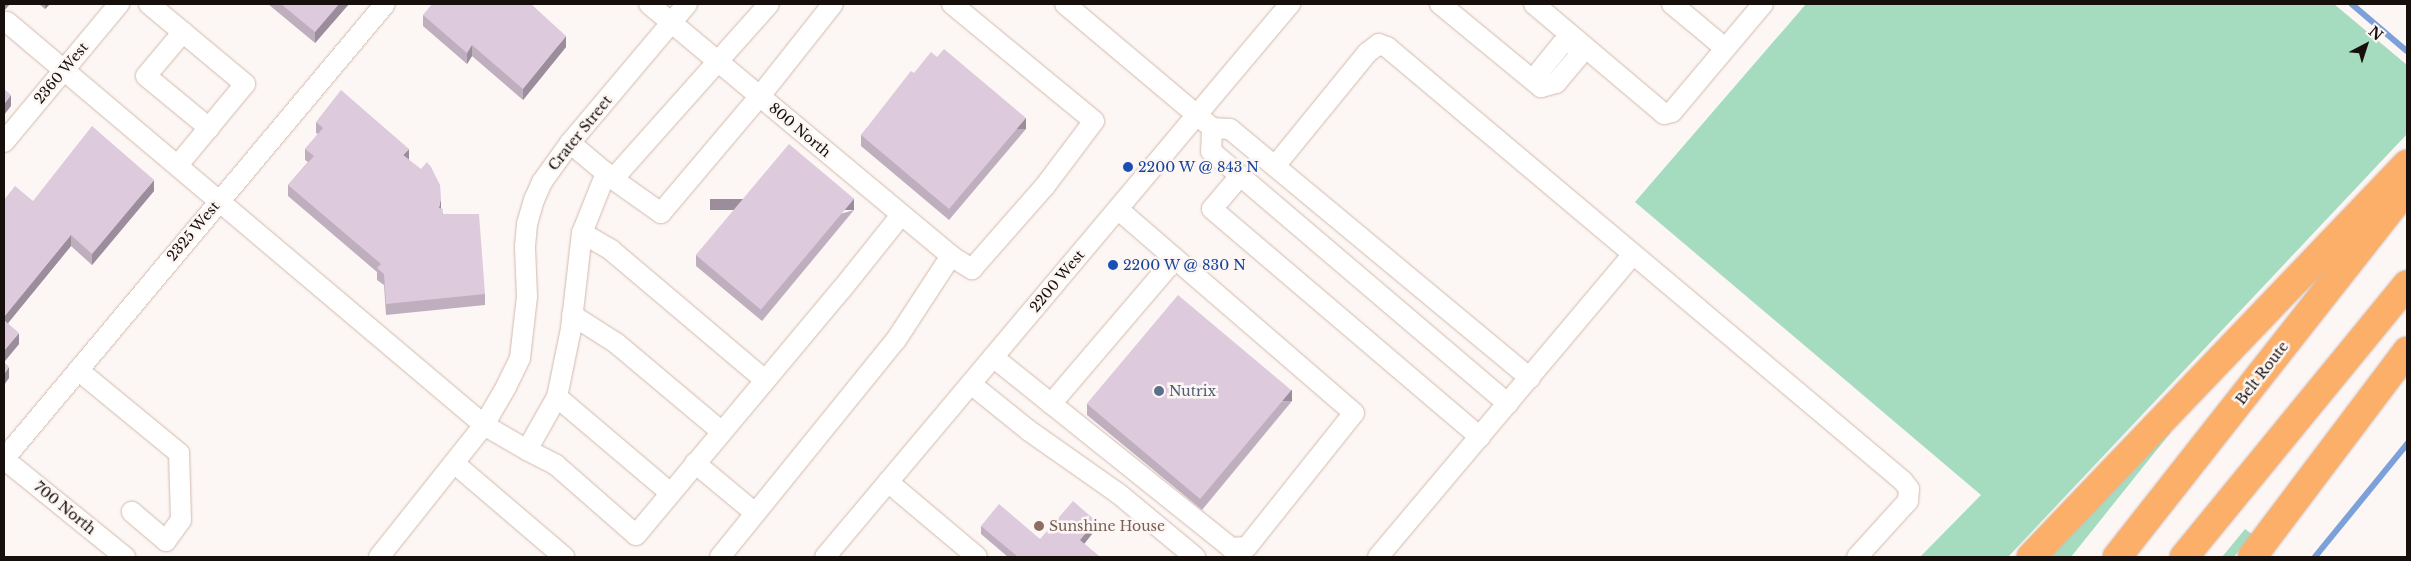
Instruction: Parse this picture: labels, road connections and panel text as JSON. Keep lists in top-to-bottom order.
{
  "streets": {
    "highway": ["Belt Route"],
    "street": [
      "2360 West",
      "800 North",
      "Crater Street",
      "2325 West",
      "2200 West",
      "700 North"
    ]
  },
  "crossings": [
    ["800 North", "Crater Street"],
    ["2325 West", "700 North"]
  ],
  "places": [
    "2200 W @ 843 N",
    "2200 W @ 830 N",
    "Nutrix",
    "Sunshine House"
  ],
  "north": "top right"
}
